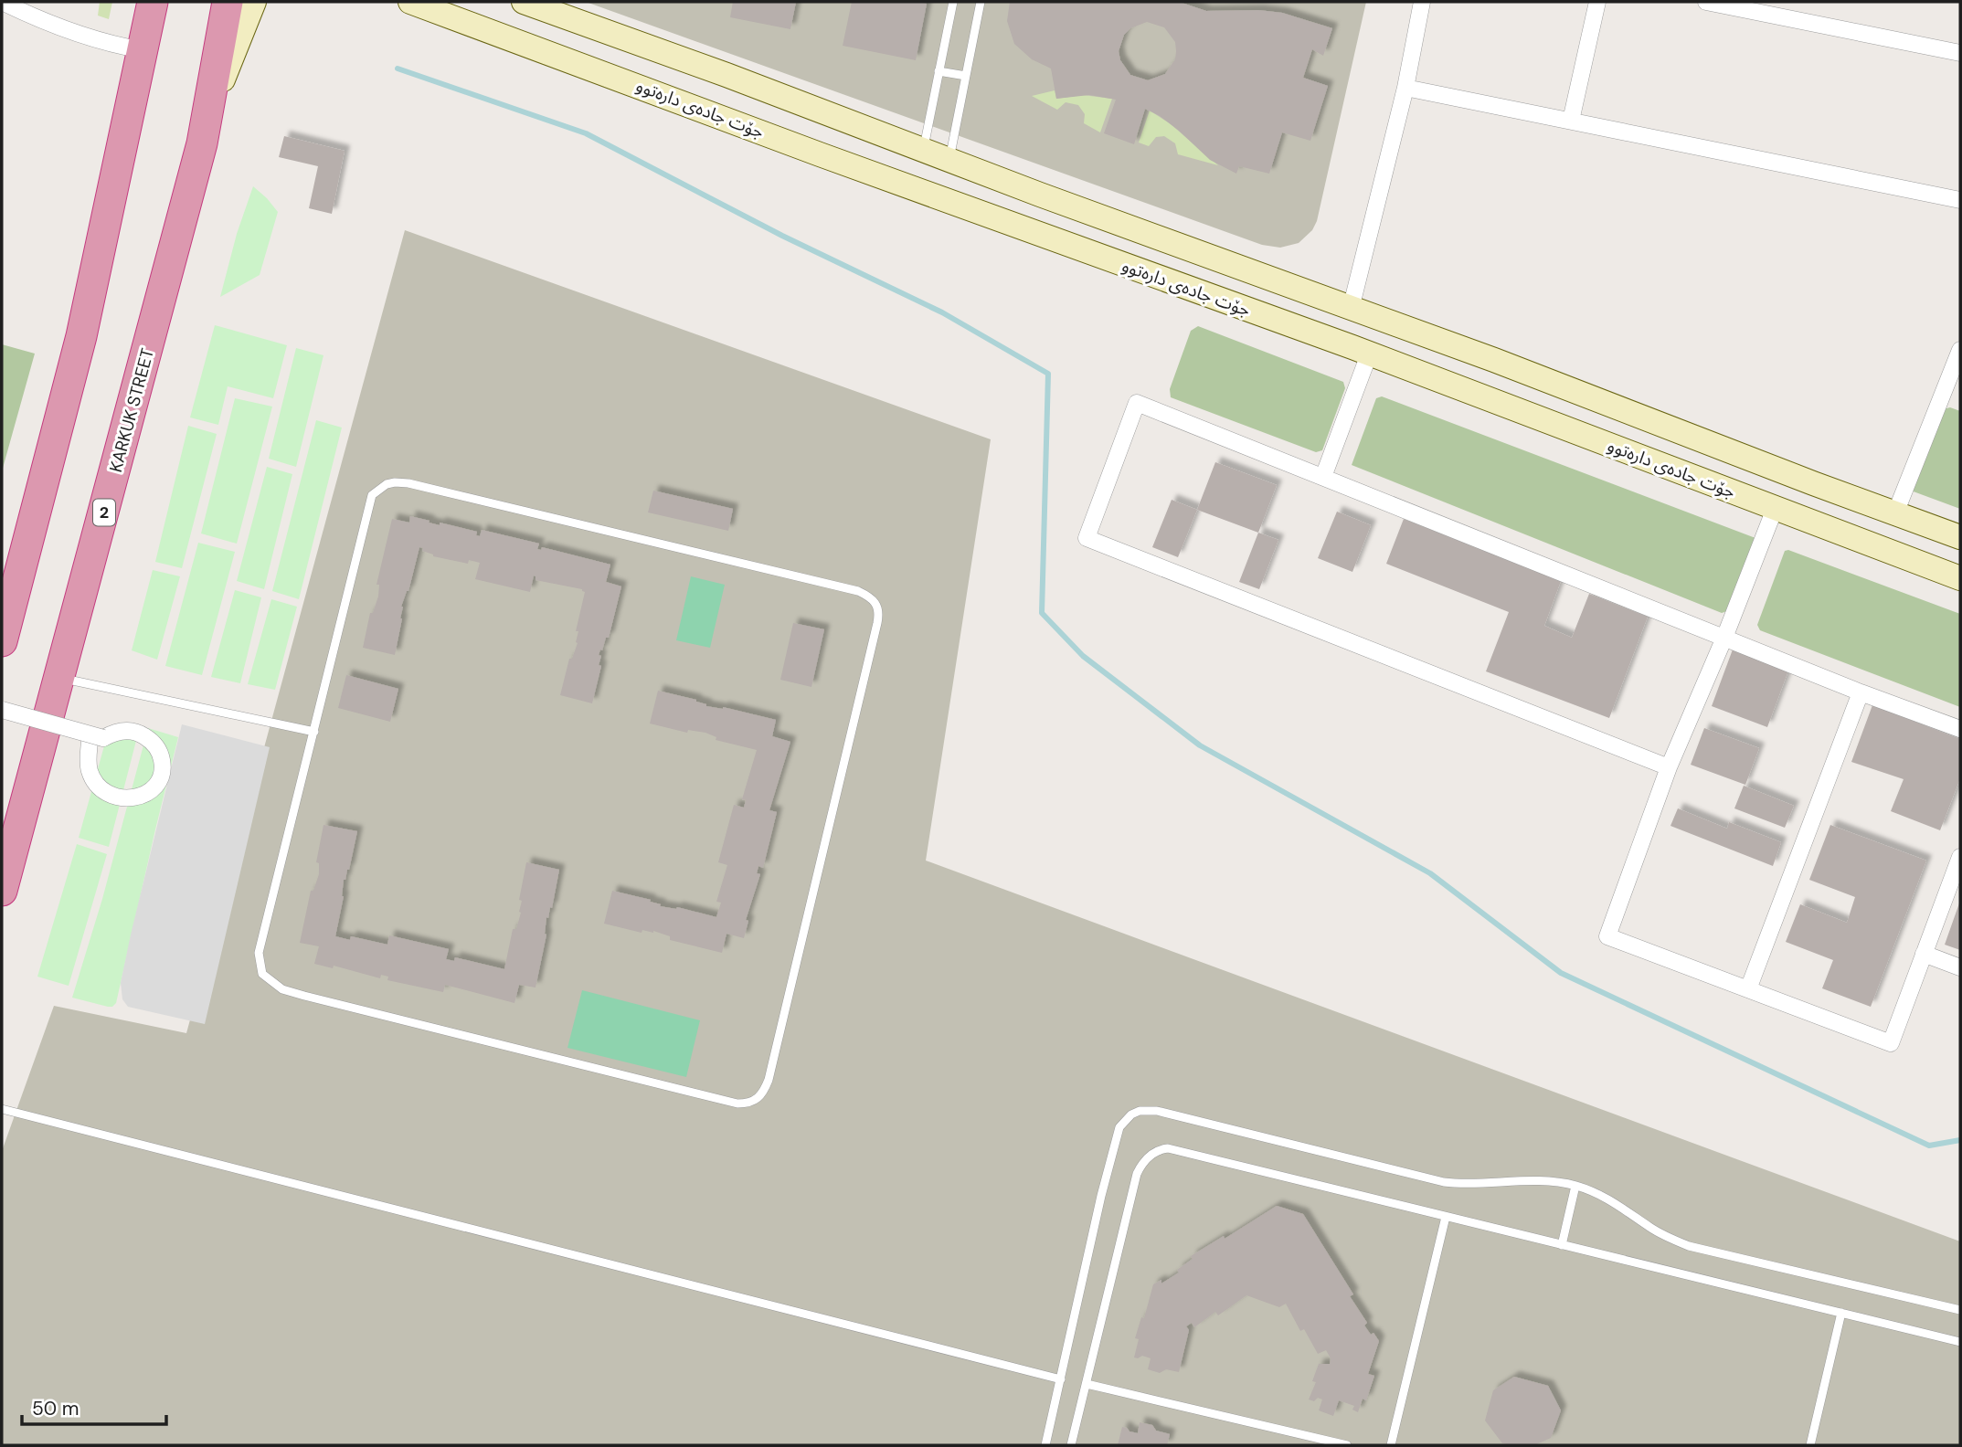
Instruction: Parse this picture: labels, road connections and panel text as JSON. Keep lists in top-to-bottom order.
{
  "streets": {
    "highway": ["KARKUK STREET", "2"],
    "main road": ["جۆت جادەی دارەتوو"]
  },
  "scale_bar": "50 m"
}
